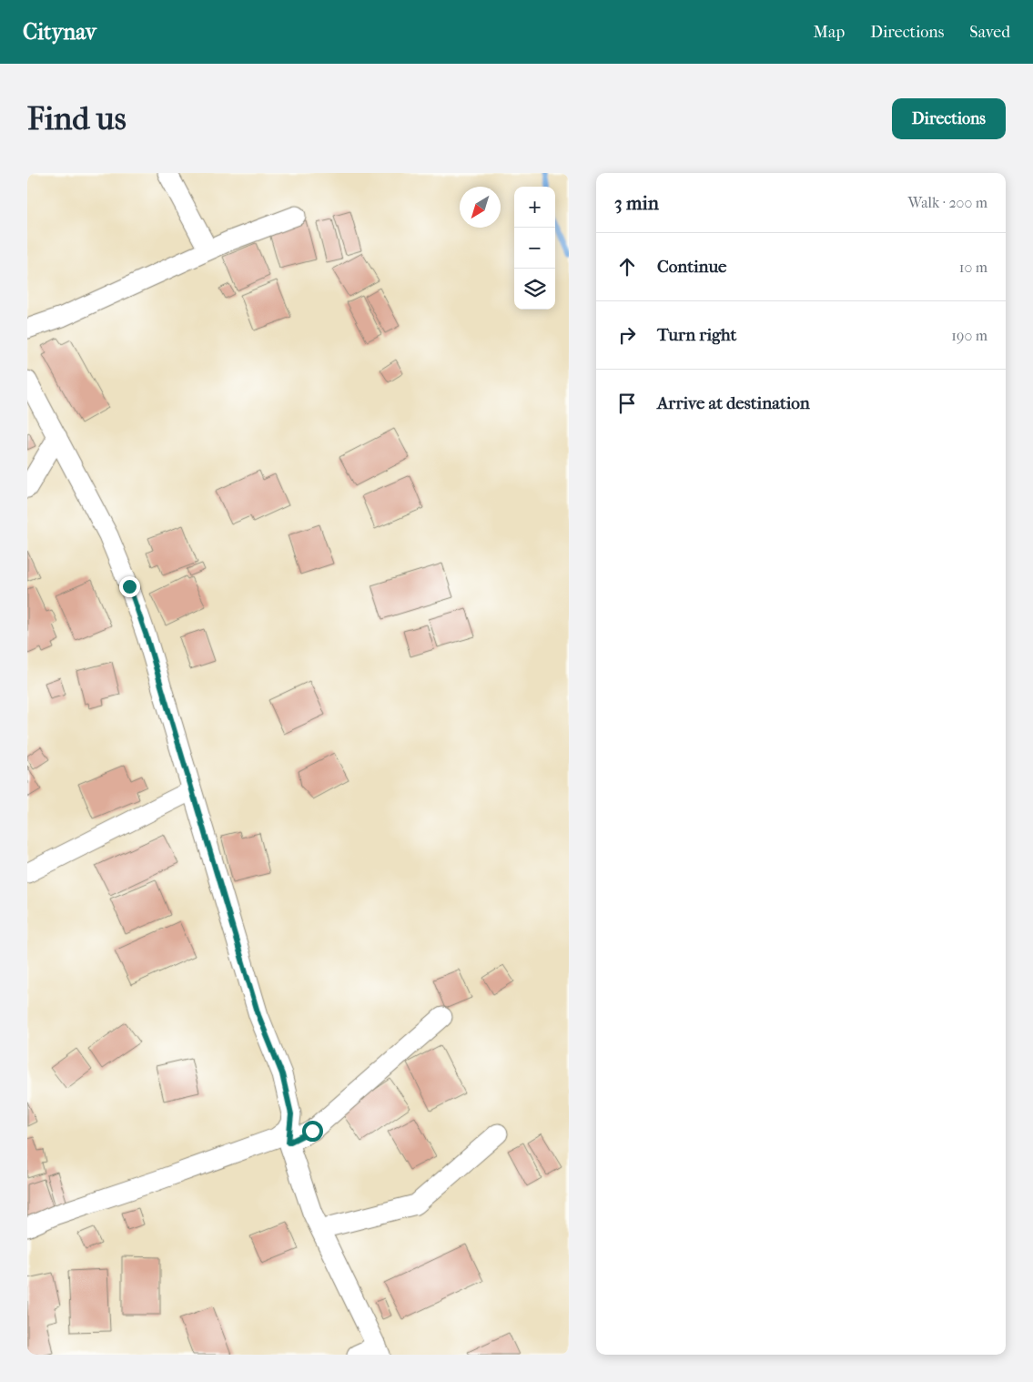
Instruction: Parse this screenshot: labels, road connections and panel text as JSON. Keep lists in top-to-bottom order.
{
  "north": "bottom left",
  "page": {
    "header": "Citynav",
    "nav": ["Map", "Directions", "Saved"],
    "buttons": "Directions",
    "title": "Find us",
    "heading": ["3 min", "Walk · 200 m"],
    "map_buttons": ["+", "−"],
    "list": [
      ["Continue", "10 m"],
      ["Turn right", "190 m"],
      "Arrive at destination"
    ]
  }
}
